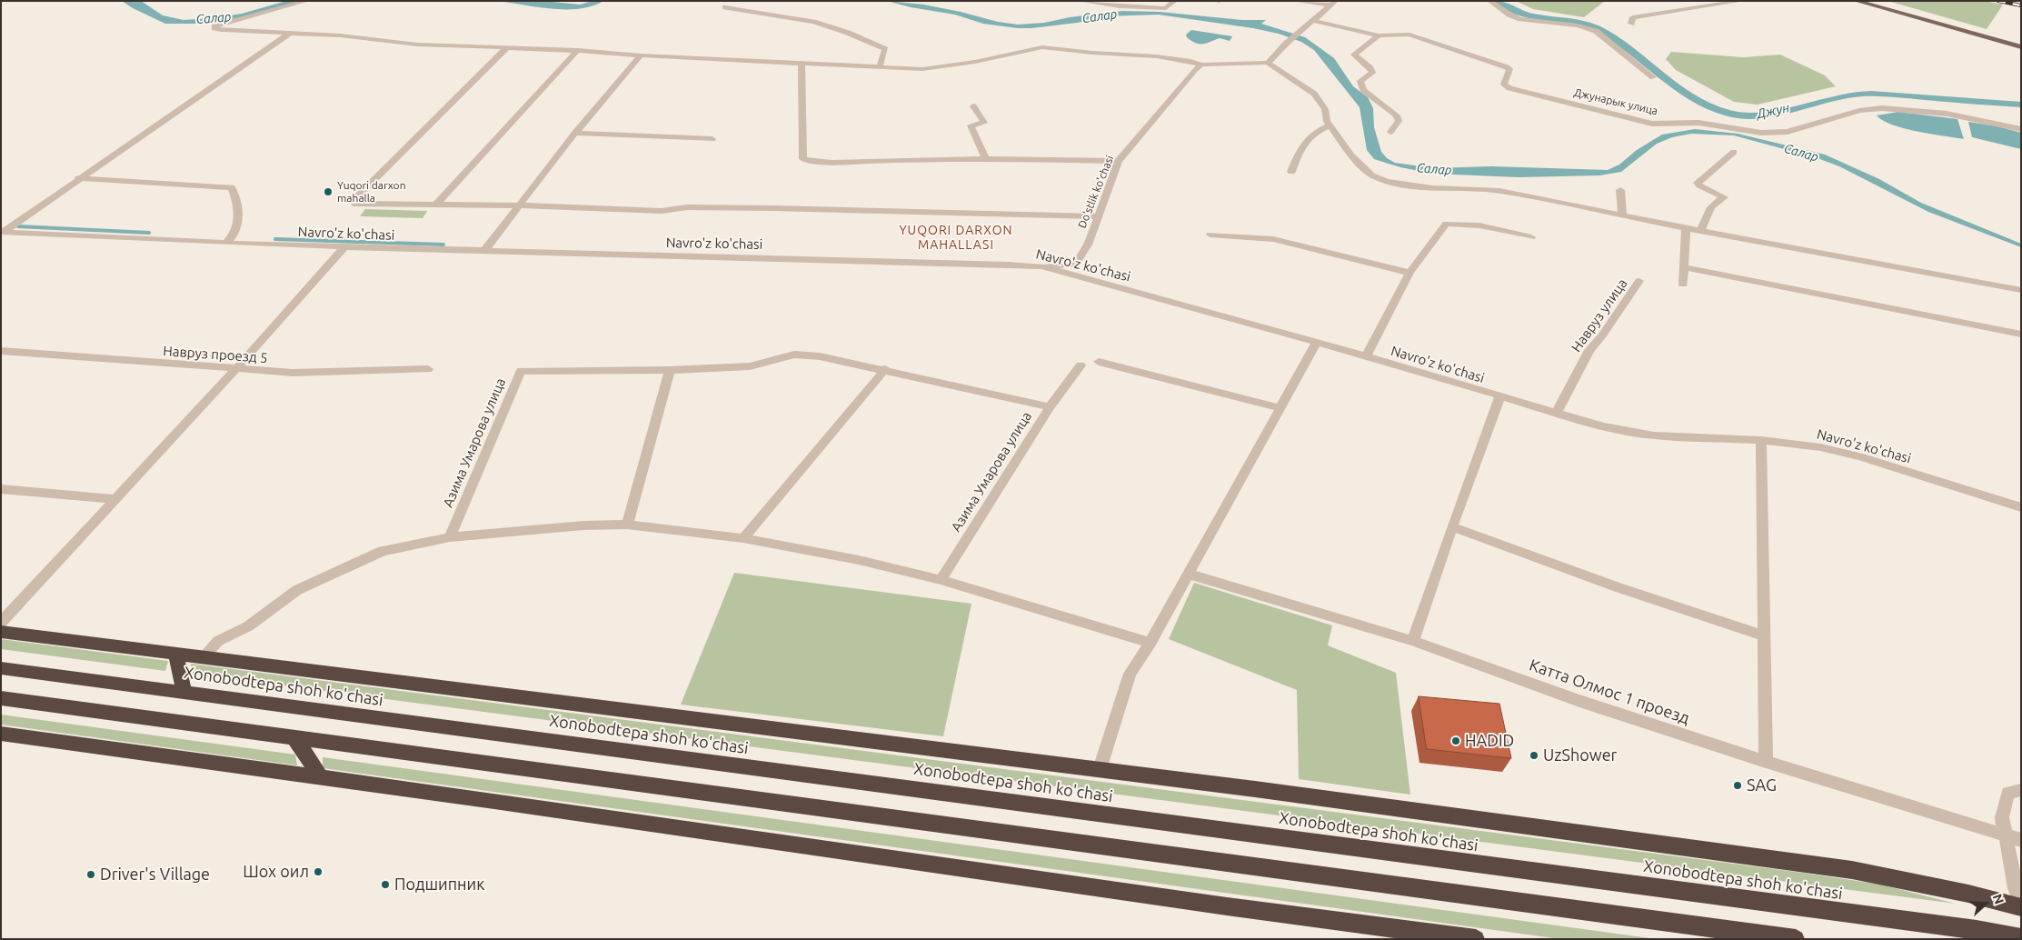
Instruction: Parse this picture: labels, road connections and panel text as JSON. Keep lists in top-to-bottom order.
{
  "streets": {
    "highway": ["Xonobodtepa shoh ko'chasi"],
    "street": [
      "Джунарык улица",
      "Do'stlik ko'chasi",
      "Navro'z ko'chasi",
      "Навруз улица",
      "Навруз проезд 5",
      "Азима Умарова улица",
      "Катта Олмос 1 проезд"
    ]
  },
  "crossings": [
    ["Do'stlik ko'chasi", "Navro'z ko'chasi"],
    ["Navro'z ko'chasi", "Навруз улица"]
  ],
  "districts": ["YUQORI DARXON MAHALLASI"],
  "water": ["Салар", "Джун"],
  "places": [
    "Yuqori darxon mahalla",
    "HADID",
    "UzShower",
    "SAG",
    "Шох оил",
    "Driver's Village",
    "Подшипник"
  ],
  "north": "right"
}
